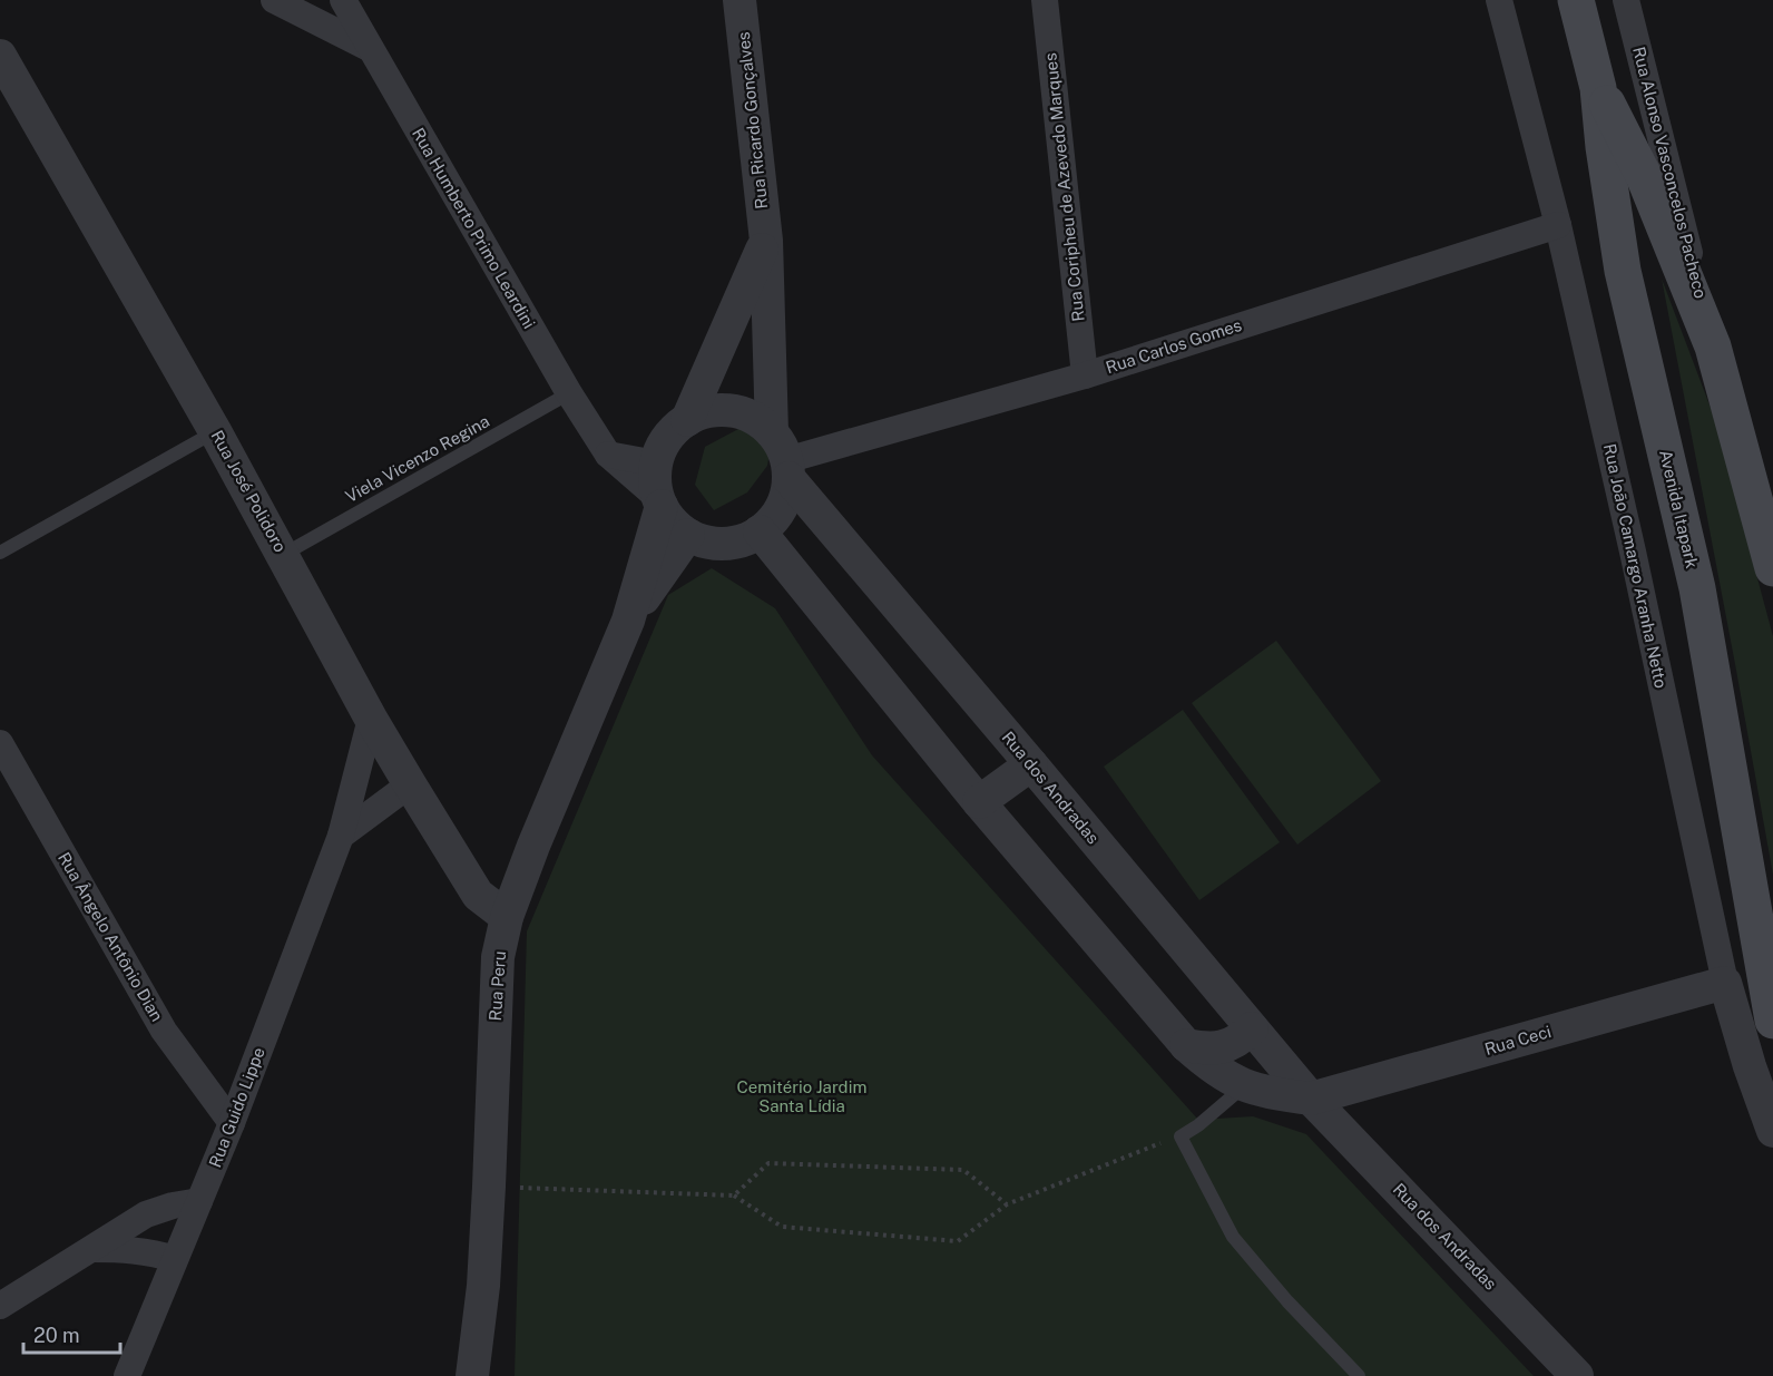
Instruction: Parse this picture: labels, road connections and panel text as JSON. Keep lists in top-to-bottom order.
{
  "streets": {
    "main road": ["Rua Alonso Vasconcelos Pacheco", "Avenida Itapark"],
    "street": [
      "Rua Ricardo Gonçalves",
      "Rua Coripheu de Azevedo Marques",
      "Rua Humberto Primo Leardini",
      "Rua Carlos Gomes",
      "Rua José Polidoro",
      "Rua João Camargo Aranha Netto",
      "Rua dos Andradas",
      "Rua Ângelo Antônio Dian",
      "Rua Peru",
      "Rua Ceci",
      "Rua Guido Lippe"
    ],
    "lane": ["Viela Vicenzo Regina"]
  },
  "crossings": [
    ["Rua Ricardo Gonçalves", "Rua Humberto Primo Leardini"],
    ["Rua Ricardo Gonçalves", "Rua Carlos Gomes"],
    ["Rua Ricardo Gonçalves", "Rua dos Andradas"],
    ["Rua Ricardo Gonçalves", "Rua Peru"],
    ["Rua Alonso Vasconcelos Pacheco", "Avenida Itapark"],
    ["Rua Coripheu de Azevedo Marques", "Rua Carlos Gomes"],
    ["Rua Humberto Primo Leardini", "Rua Carlos Gomes"],
    ["Rua Humberto Primo Leardini", "Viela Vicenzo Regina"],
    ["Rua Humberto Primo Leardini", "Rua dos Andradas"],
    ["Rua Humberto Primo Leardini", "Rua Peru"],
    ["Rua Carlos Gomes", "Rua João Camargo Aranha Netto"],
    ["Rua Carlos Gomes", "Rua dos Andradas"],
    ["Rua Carlos Gomes", "Rua Peru"],
    ["Viela Vicenzo Regina", "Rua José Polidoro"],
    ["Rua José Polidoro", "Rua Peru"],
    ["Rua José Polidoro", "Rua Guido Lippe"],
    ["Rua João Camargo Aranha Netto", "Rua Ceci"],
    ["Rua dos Andradas", "Rua Peru"],
    ["Rua dos Andradas", "Rua Ceci"],
    ["Rua Ângelo Antônio Dian", "Rua Guido Lippe"]
  ],
  "parks": ["Cemitério Jardim Santa Lídia"],
  "scale_bar": "20 m"
}
